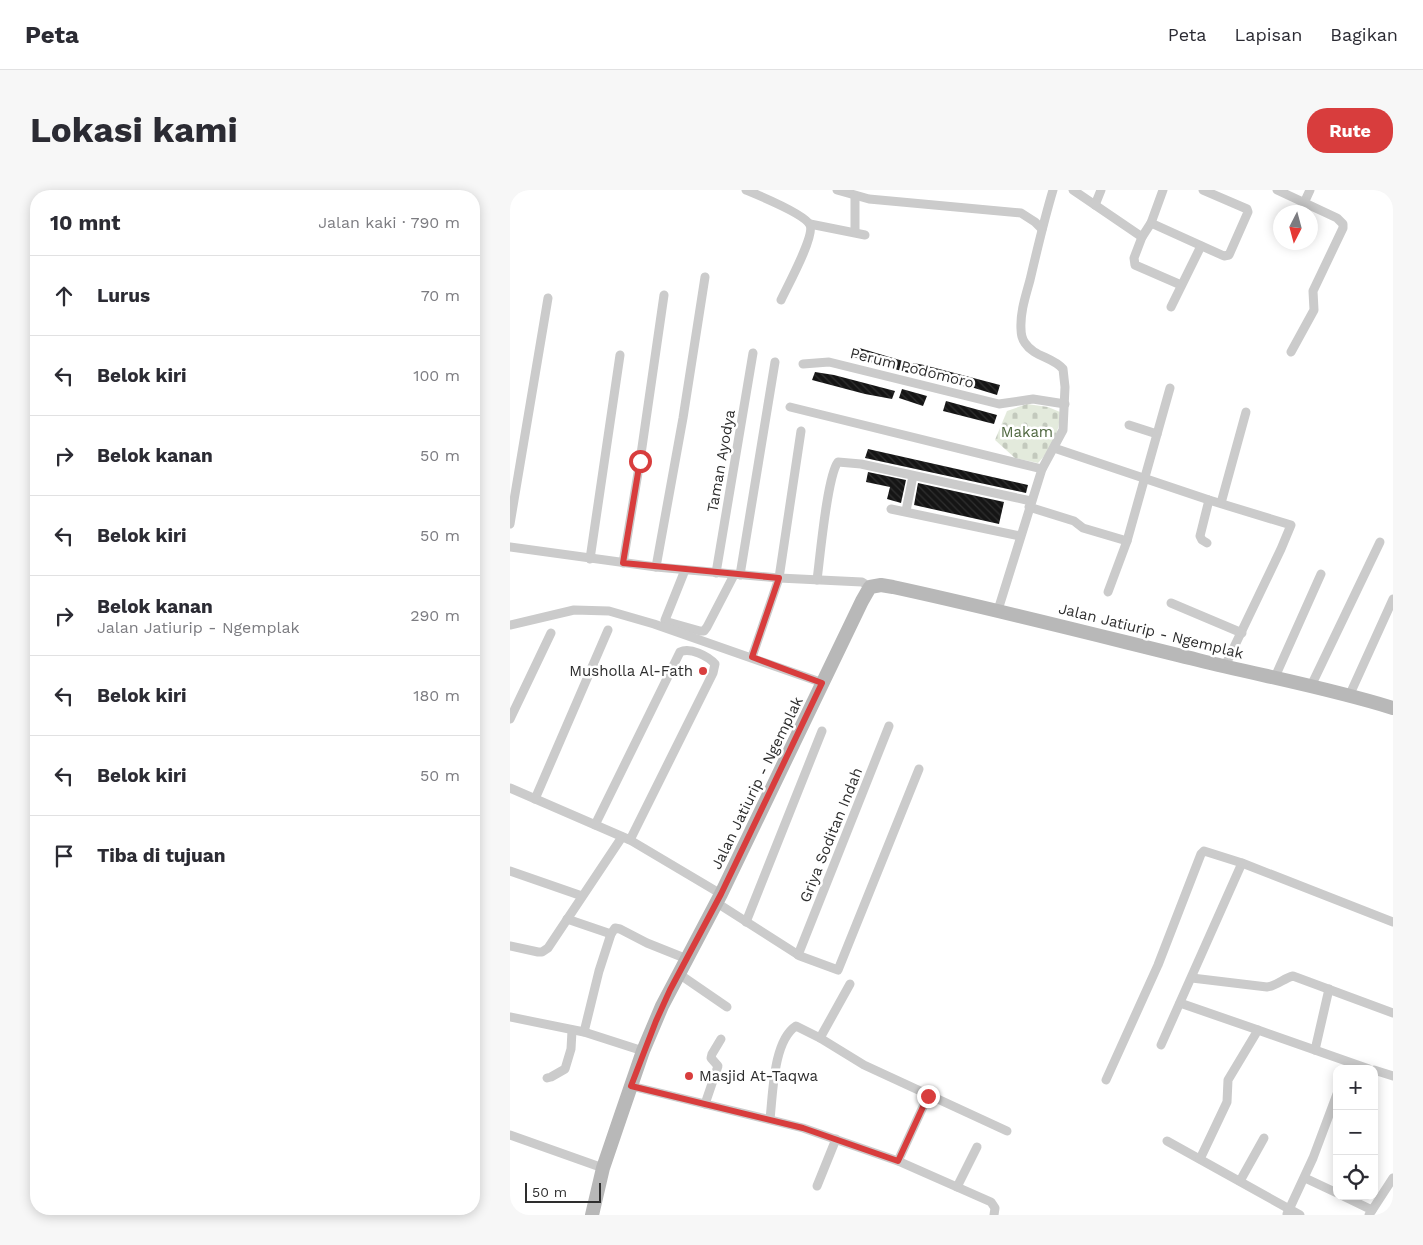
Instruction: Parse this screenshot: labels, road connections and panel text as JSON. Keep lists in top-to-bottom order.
{
  "streets": {
    "street": [
      "Perum Podomoro",
      "Taman Ayodya",
      "Jalan Jatiurip - Ngemplak",
      "Griya Soditan Indah"
    ]
  },
  "parks": ["Makam"],
  "places": ["Musholla Al-Fath", "Masjid At-Taqwa"],
  "scale_bar": "50 m",
  "north": "bottom",
  "page": {
    "header": "Peta",
    "nav": ["Peta", "Lapisan", "Bagikan"],
    "buttons": "Rute",
    "title": "Lokasi kami",
    "heading": ["10 mnt", "Jalan kaki · 790 m"],
    "list": [
      ["Lurus", "70 m"],
      ["Belok kiri", "100 m"],
      ["Belok kanan", "50 m"],
      ["Belok kiri", "50 m"],
      ["Belok kanan", "Jalan Jatiurip - Ngemplak", "290 m"],
      ["Belok kiri", "180 m"],
      ["Belok kiri", "50 m"],
      "Tiba di tujuan"
    ],
    "map_buttons": ["+", "−"],
    "scale": "50 m"
  }
}
